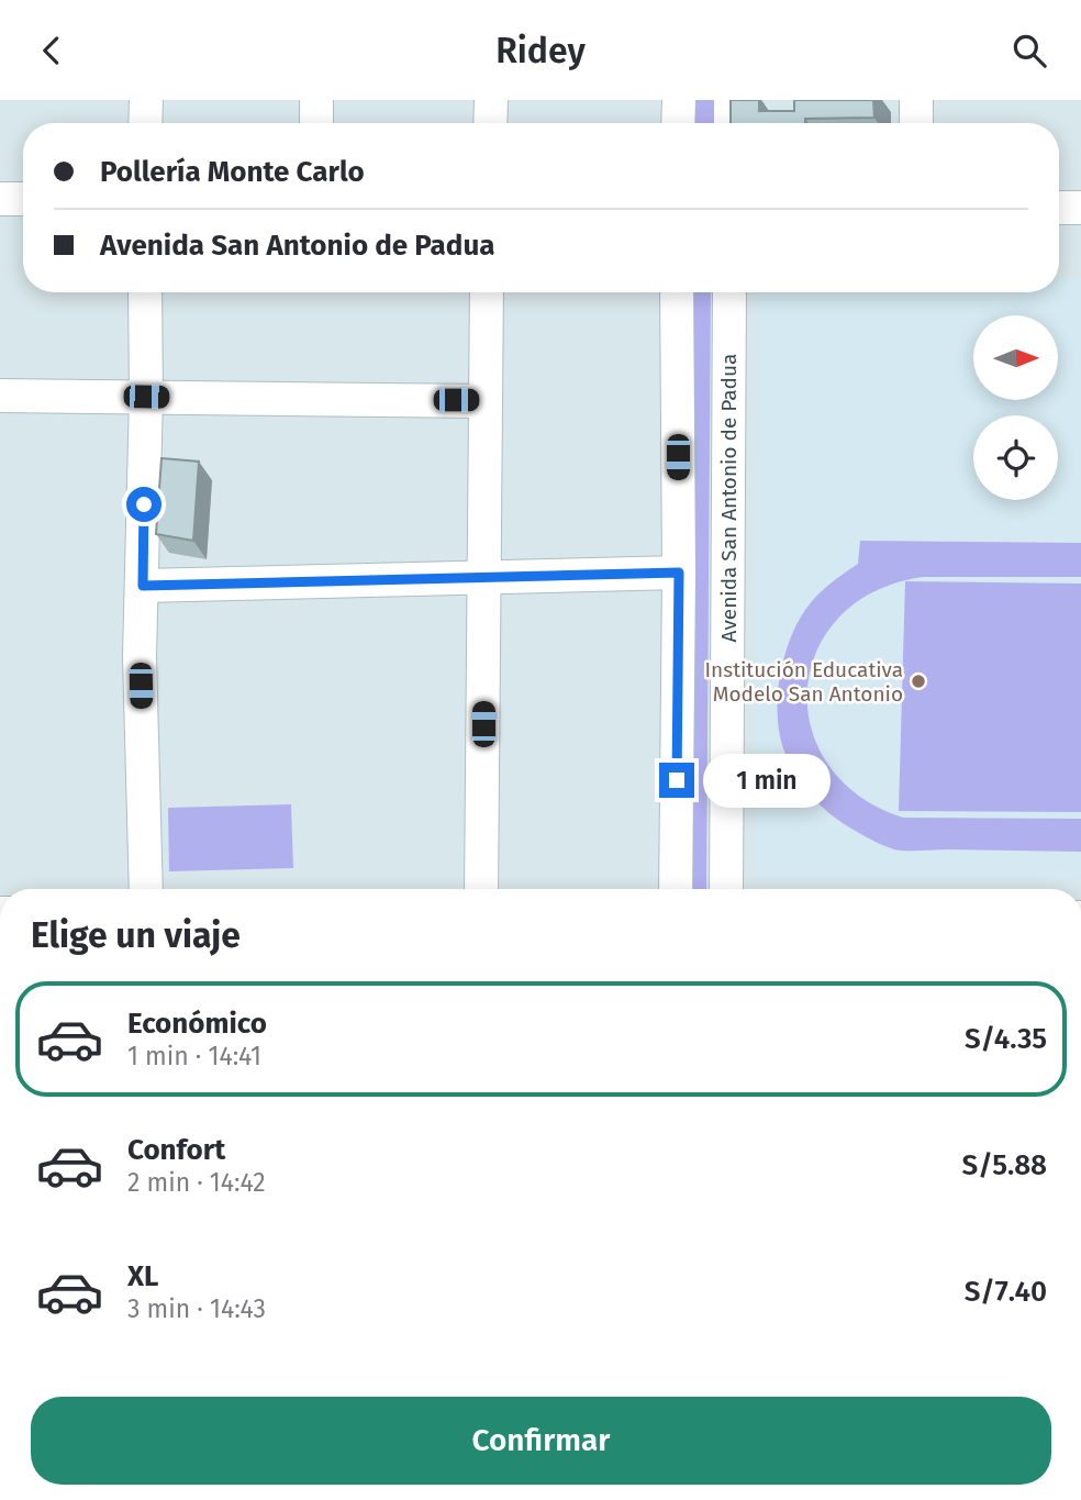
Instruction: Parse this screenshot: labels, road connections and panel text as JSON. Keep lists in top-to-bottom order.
{
  "streets": {
    "street": ["Avenida San Antonio de Padua"]
  },
  "places": ["Institución Educativa Modelo San Antonio"],
  "north": "right",
  "page": {
    "header": "Ridey",
    "banner": ["Pollería Monte Carlo", "Avenida San Antonio de Padua"],
    "bubble": "1 min",
    "heading": "Elige un viaje",
    "list": [
      {
        "name": "Económico",
        "note": "1 min · 14:41",
        "value": "S/4.35"
      },
      {
        "name": "Confort",
        "note": "2 min · 14:42",
        "value": "S/5.88"
      },
      {
        "name": "XL",
        "note": "3 min · 14:43",
        "value": "S/7.40"
      }
    ],
    "buttons": "Confirmar"
  }
}
